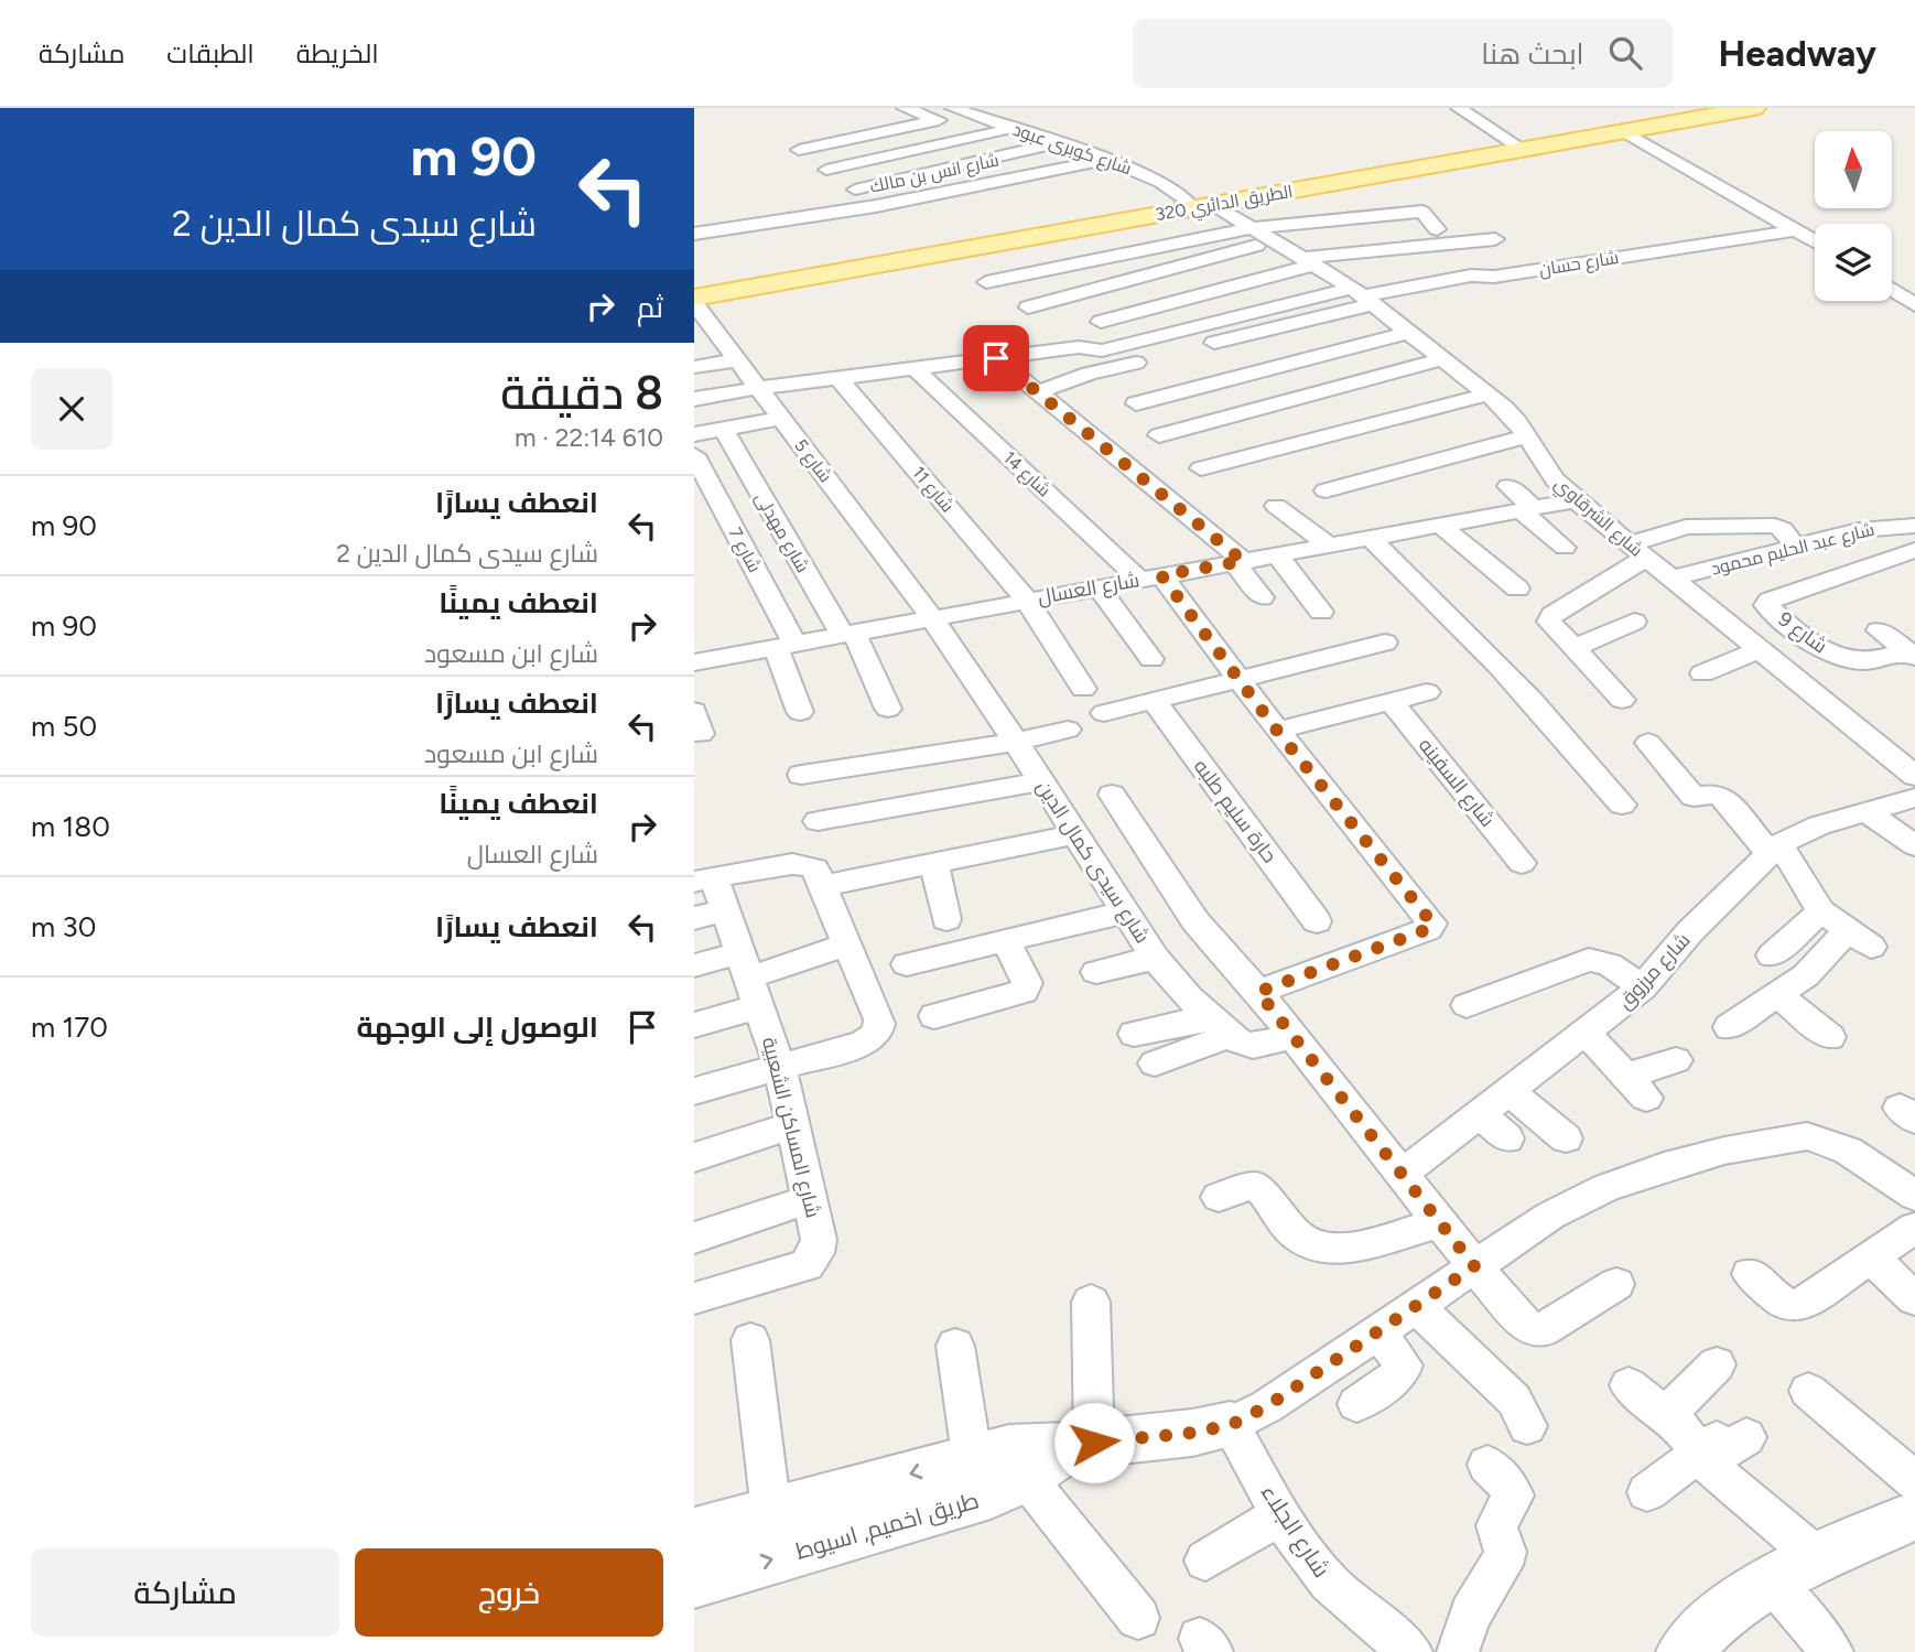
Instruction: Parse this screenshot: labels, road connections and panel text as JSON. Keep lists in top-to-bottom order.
{
  "streets": {
    "main road": ["الطريق الدائري 320"],
    "street": [
      "شارع كوبرى عبود",
      "شارع انس بن مالك",
      "شارع حسان",
      "شارع 5",
      "شارع 14",
      "شارع 11",
      "شارع الشرقاوي",
      "شارع مهدلى",
      "شارع عبد الحليم محمود",
      "شارع 7",
      "شارع العسال",
      "شارع 9",
      "شارع السفينه",
      "حارة سليم طلبه",
      "شارع سيدى كمال الدين",
      "شارع مرزوق",
      "شارع المساكن الشعبية",
      "طريق اخميم, اسيوط",
      "شارع الجلاء"
    ]
  },
  "crossings": [
    ["شارع كوبرى عبود", "شارع انس بن مالك"],
    ["شارع كوبرى عبود", "الطريق الدائري 320"],
    ["الطريق الدائري 320", "شارع 5"],
    ["الطريق الدائري 320", "شارع الشرقاوي"],
    ["شارع حسان", "شارع الشرقاوي"],
    ["شارع 5", "شارع العسال"],
    ["شارع 5", "شارع سيدى كمال الدين"],
    ["شارع 14", "شارع العسال"],
    ["شارع 11", "شارع العسال"],
    ["شارع الشرقاوي", "شارع عبد الحليم محمود"],
    ["شارع الشرقاوي", "شارع العسال"],
    ["شارع مهدلى", "شارع العسال"],
    ["شارع 7", "شارع العسال"],
    ["شارع العسال", "شارع سيدى كمال الدين"],
    ["طريق اخميم, اسيوط", "شارع الجلاء"]
  ],
  "north": "top",
  "page": {
    "header": "Headway",
    "search": "ابحث هنا",
    "nav": ["الخريطة", "الطبقات", "مشاركة"],
    "turn": ["90 m", "شارع سيدى كمال الدين 2"],
    "then": "ثم",
    "heading": ["8 دقيقة", "610 m · 22:14"],
    "list": [
      {
        "name": "انعطف يسارًا",
        "note": "شارع سيدى كمال الدين 2",
        "value": "90 m"
      },
      {
        "name": "انعطف يمينًا",
        "note": "شارع ابن مسعود",
        "value": "90 m"
      },
      {
        "name": "انعطف يسارًا",
        "note": "شارع ابن مسعود",
        "value": "50 m"
      },
      {
        "name": "انعطف يمينًا",
        "note": "شارع العسال",
        "value": "180 m"
      },
      {
        "name": "انعطف يسارًا",
        "value": "30 m"
      },
      {
        "name": "الوصول إلى الوجهة",
        "value": "170 m"
      }
    ],
    "buttons": ["خروج", "مشاركة"]
  }
}
